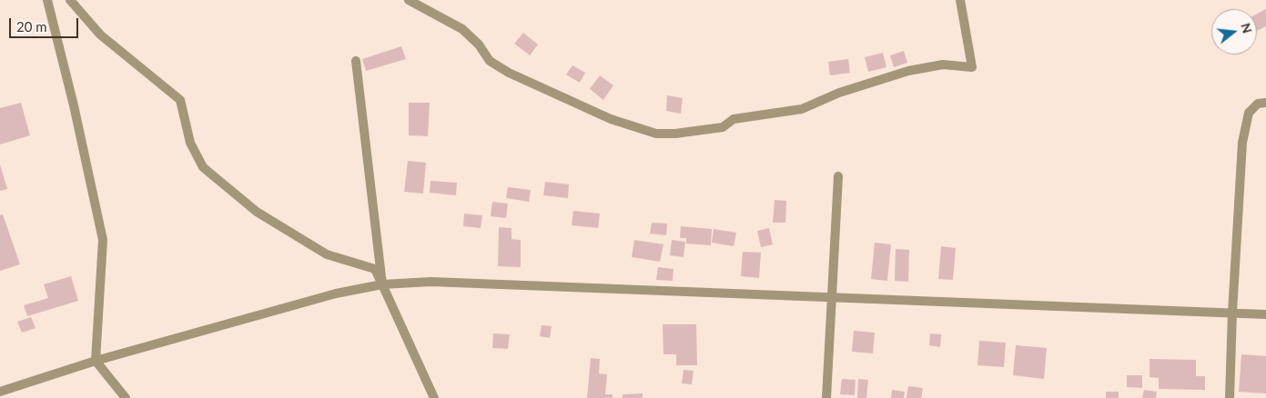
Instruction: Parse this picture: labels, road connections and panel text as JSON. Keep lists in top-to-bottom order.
{
  "scale_bar": "20 m",
  "north": "right"
}
